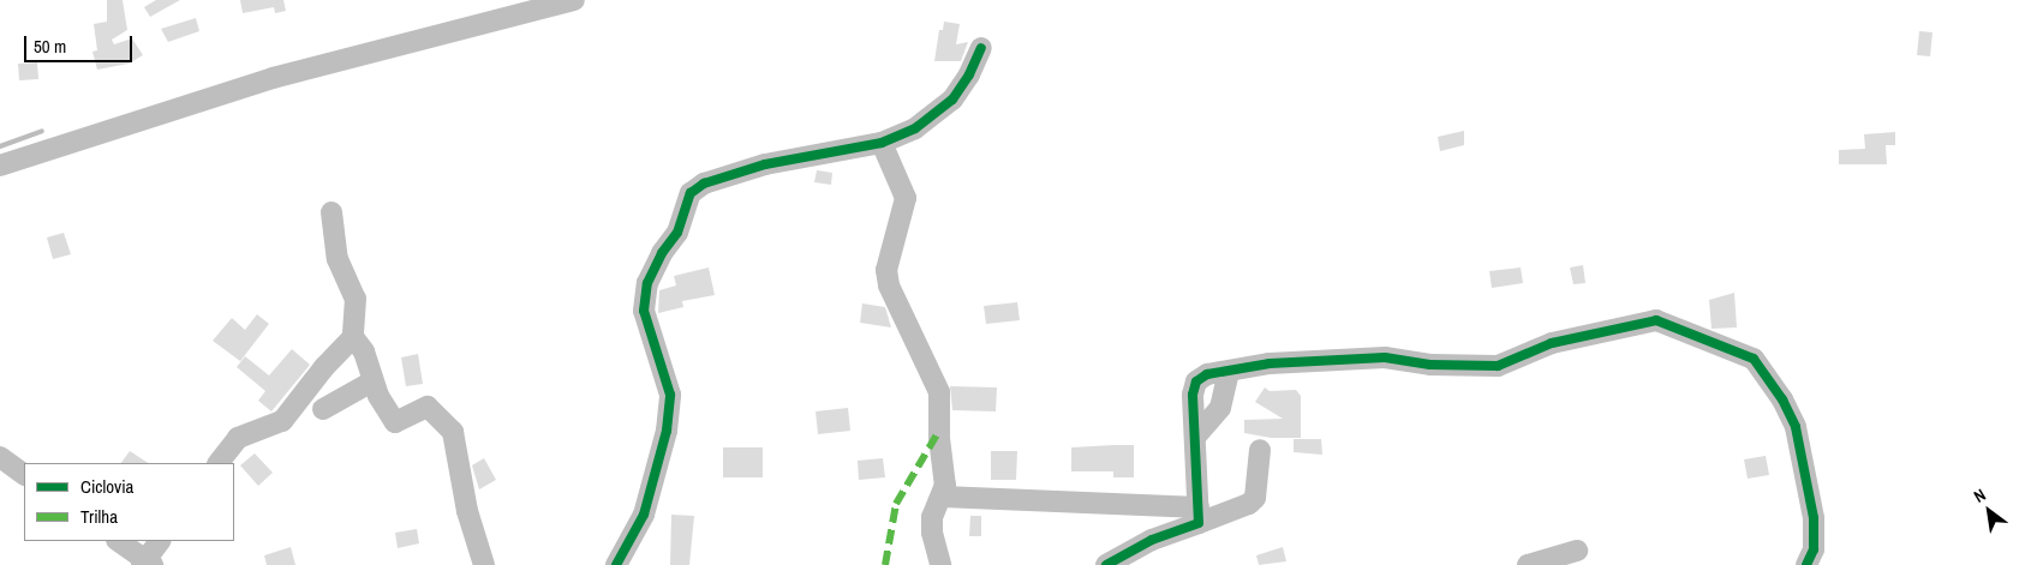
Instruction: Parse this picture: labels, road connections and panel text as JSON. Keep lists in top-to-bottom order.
{
  "legend": ["Ciclovia", "Trilha"],
  "scale_bar": "50 m",
  "north": "top left"
}
